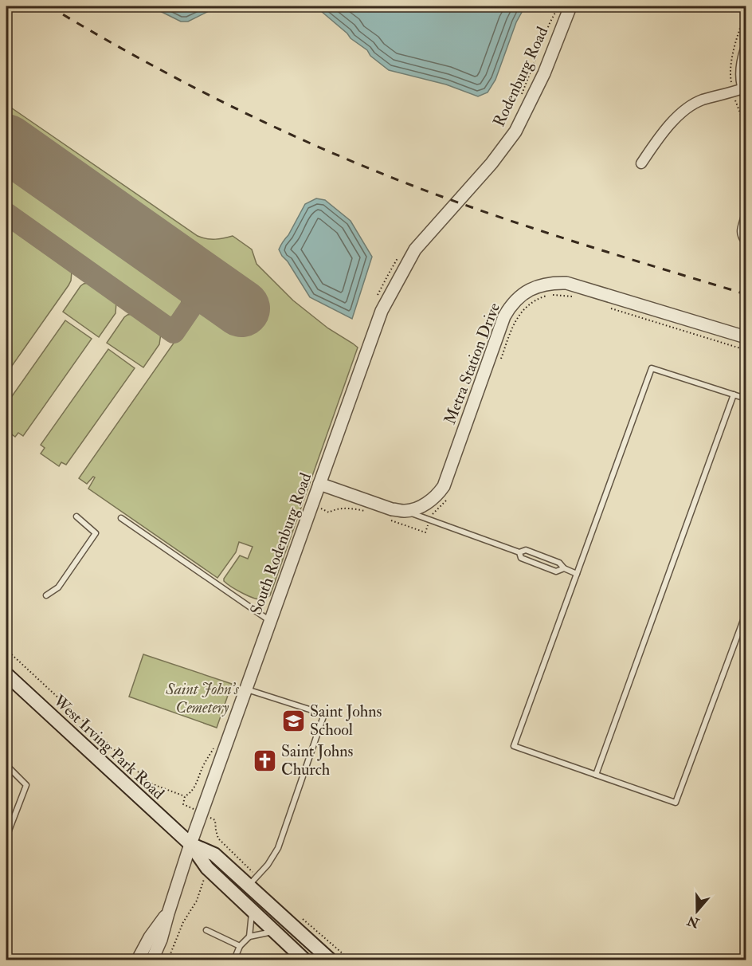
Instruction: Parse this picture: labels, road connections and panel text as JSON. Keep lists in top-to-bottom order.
{
  "streets": {
    "main road": ["West Irving Park Road"],
    "street": ["Rodenburg Road", "Metra Station Drive", "South Rodenburg Road"]
  },
  "crossings": [
    ["Rodenburg Road", "South Rodenburg Road"],
    ["South Rodenburg Road", "West Irving Park Road"]
  ],
  "parks": ["Saint John's Cemetery"],
  "places": {
    "school or university": ["Saint Johns School"],
    "church": ["Saint Johns Church"]
  },
  "north": "bottom"
}
